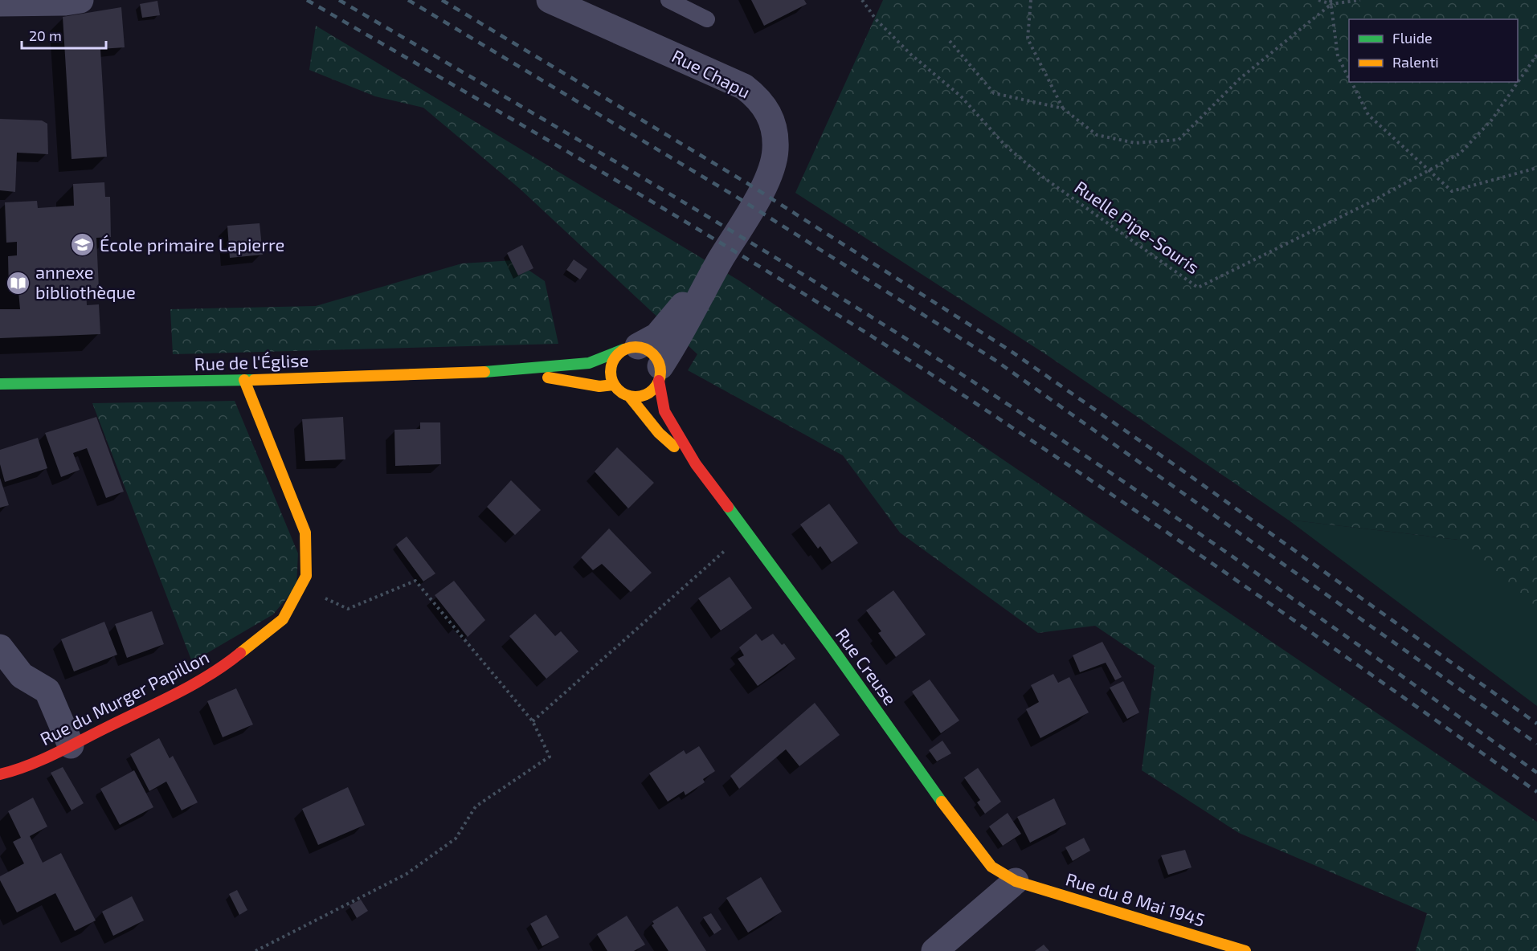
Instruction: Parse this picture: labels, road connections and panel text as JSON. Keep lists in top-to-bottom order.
{
  "streets": {
    "street": [
      "Rue Chapu",
      "Rue de l'Église",
      "Rue Creuse",
      "Rue du Murger Papillon",
      "Rue du 8 Mai 1945"
    ],
    "path": ["Ruelle Pipe-Souris"]
  },
  "crossings": [
    ["Rue Chapu", "Rue de l'Église"],
    ["Rue Chapu", "Rue Creuse"],
    ["Rue de l'Église", "Rue Creuse"],
    ["Rue de l'Église", "Rue du Murger Papillon"],
    ["Rue Creuse", "Rue du 8 Mai 1945"]
  ],
  "places": {
    "school or university": ["École primaire Lapierre"],
    "library": ["annexe bibliothèque"]
  },
  "legend": ["Fluide", "Ralenti"],
  "scale_bar": "20 m"
}
